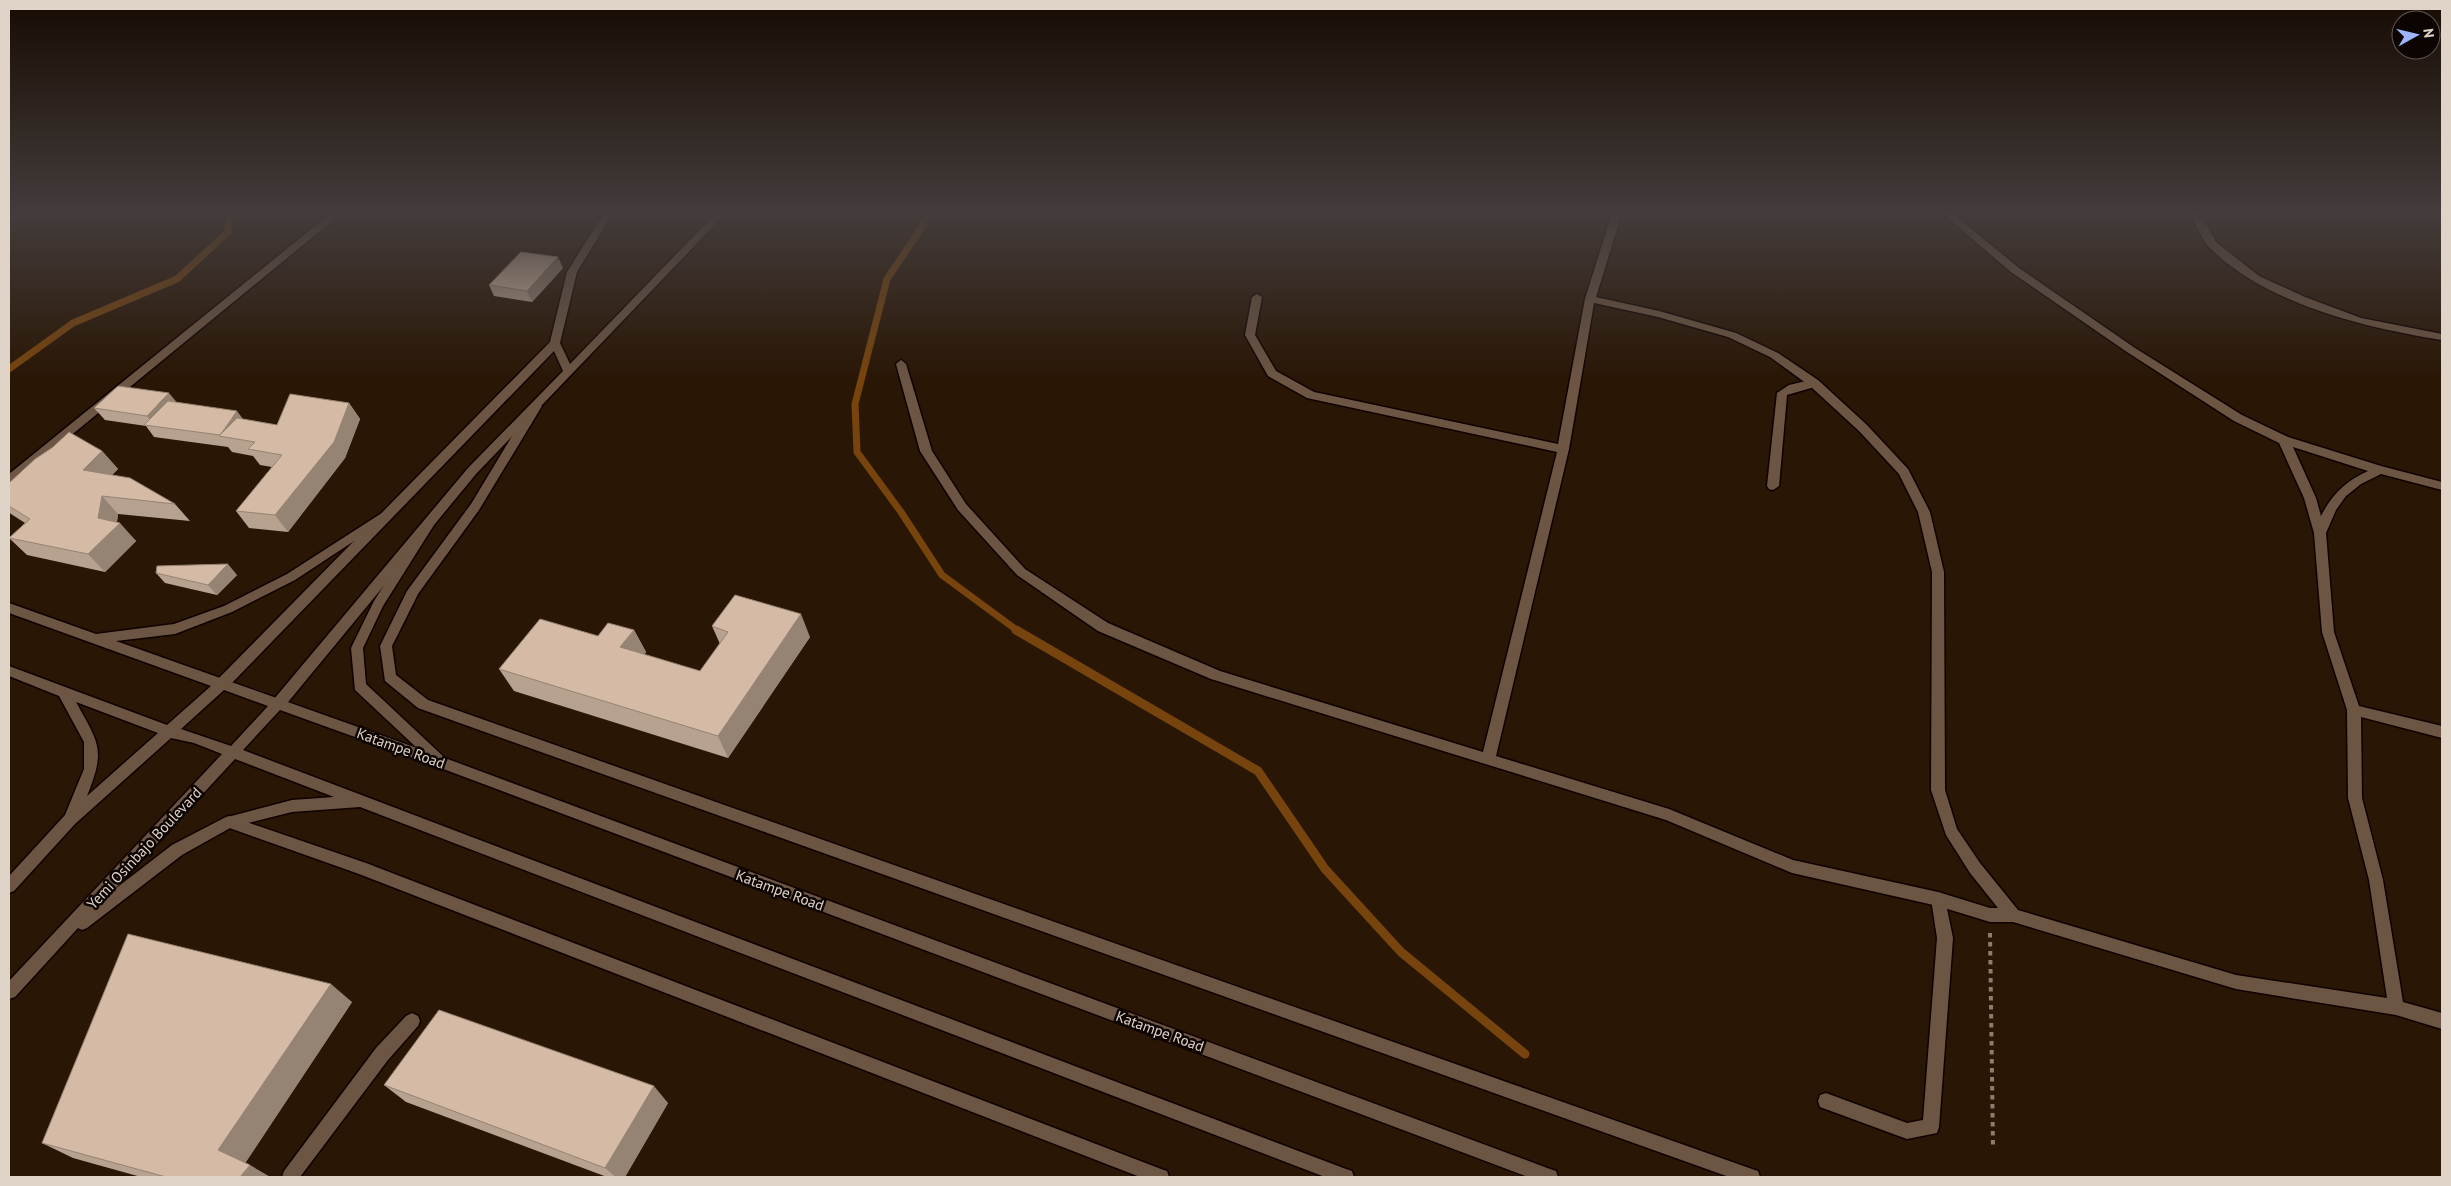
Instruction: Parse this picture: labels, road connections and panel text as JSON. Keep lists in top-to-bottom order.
{
  "streets": {
    "street": ["Katampe Road", "Yemi Osinbajo Boulevard"]
  },
  "crossings": [
    ["Katampe Road", "Yemi Osinbajo Boulevard"]
  ],
  "north": "right"
}
